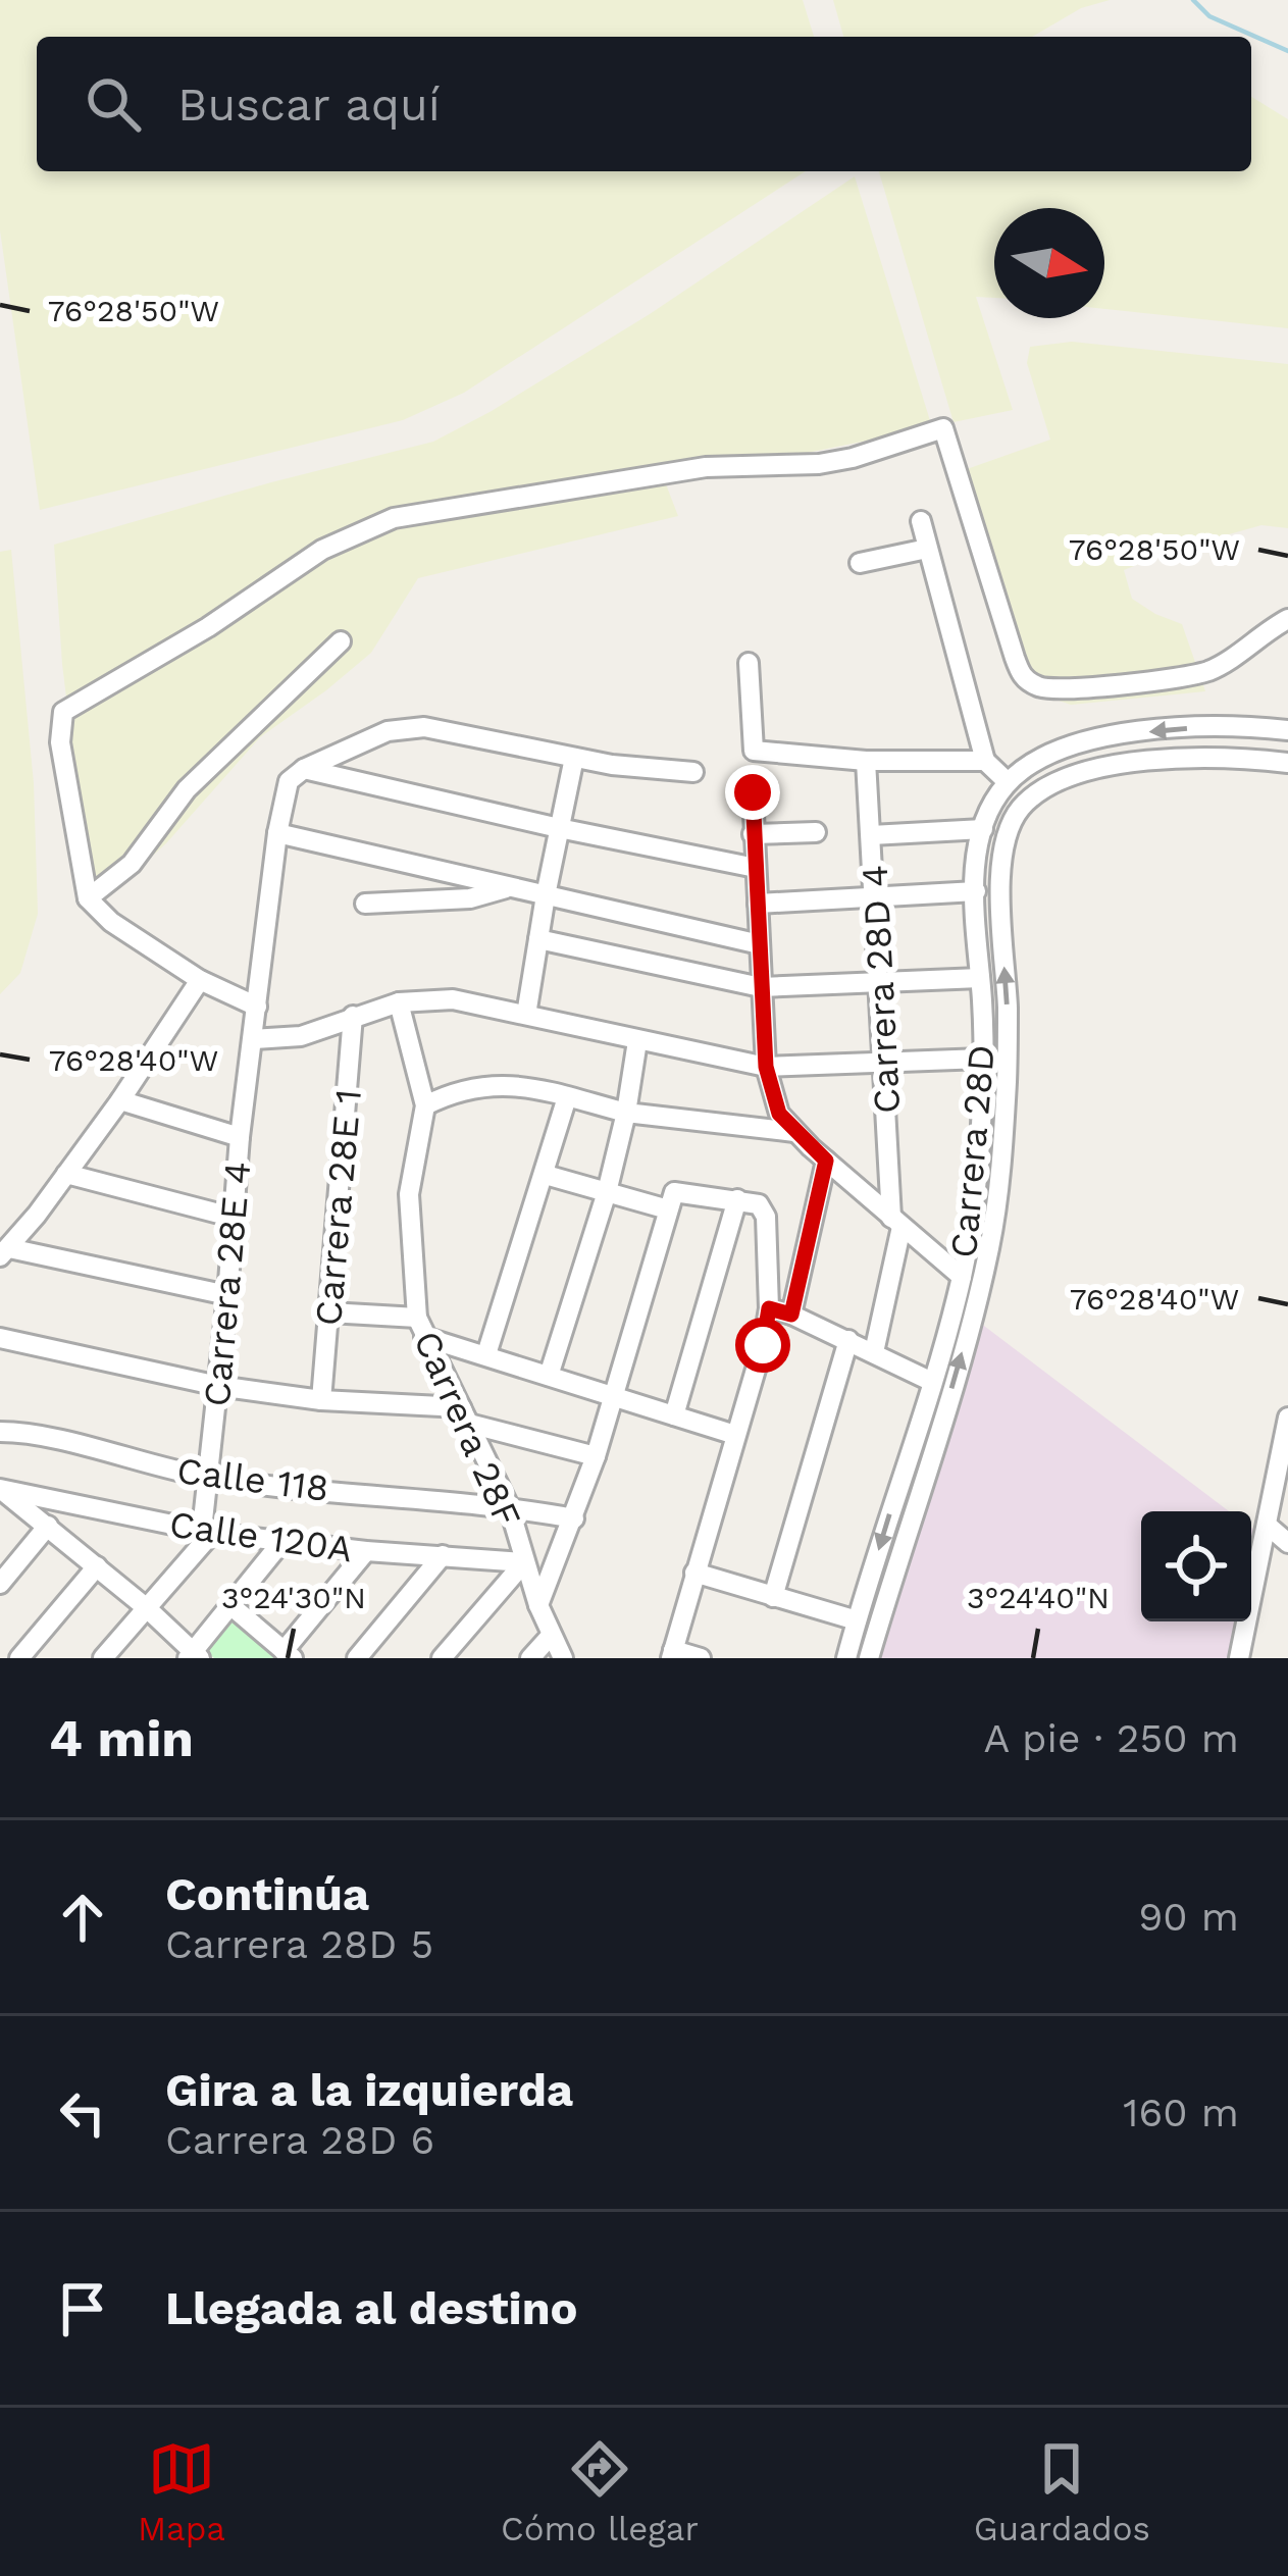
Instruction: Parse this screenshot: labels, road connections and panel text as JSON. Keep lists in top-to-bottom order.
{
  "streets": {
    "street": [
      "Carrera 28D 4",
      "Carrera 28D",
      "Carrera 28E 1",
      "Carrera 28E 4",
      "Carrera 28F",
      "Calle 118",
      "Calle 120A"
    ]
  },
  "crossings": [
    ["Carrera 28E 4", "Calle 118"],
    ["Carrera 28E 4", "Calle 120A"],
    ["Carrera 28F", "Calle 118"],
    ["Carrera 28F", "Calle 120A"]
  ],
  "north": "right",
  "page": {
    "search": "Buscar aquí",
    "heading": ["4 min", "A pie · 250 m"],
    "list": [
      ["Continúa", "Carrera 28D 5", "90 m"],
      ["Gira a la izquierda", "Carrera 28D 6", "160 m"],
      "Llegada al destino"
    ],
    "nav": ["Mapa", "Cómo llegar", "Guardados"]
  },
  "coordinates": [
    "76°28'50\"W",
    "76°28'40\"W",
    "3°24'30\"N",
    "3°24'40\"N"
  ]
}
